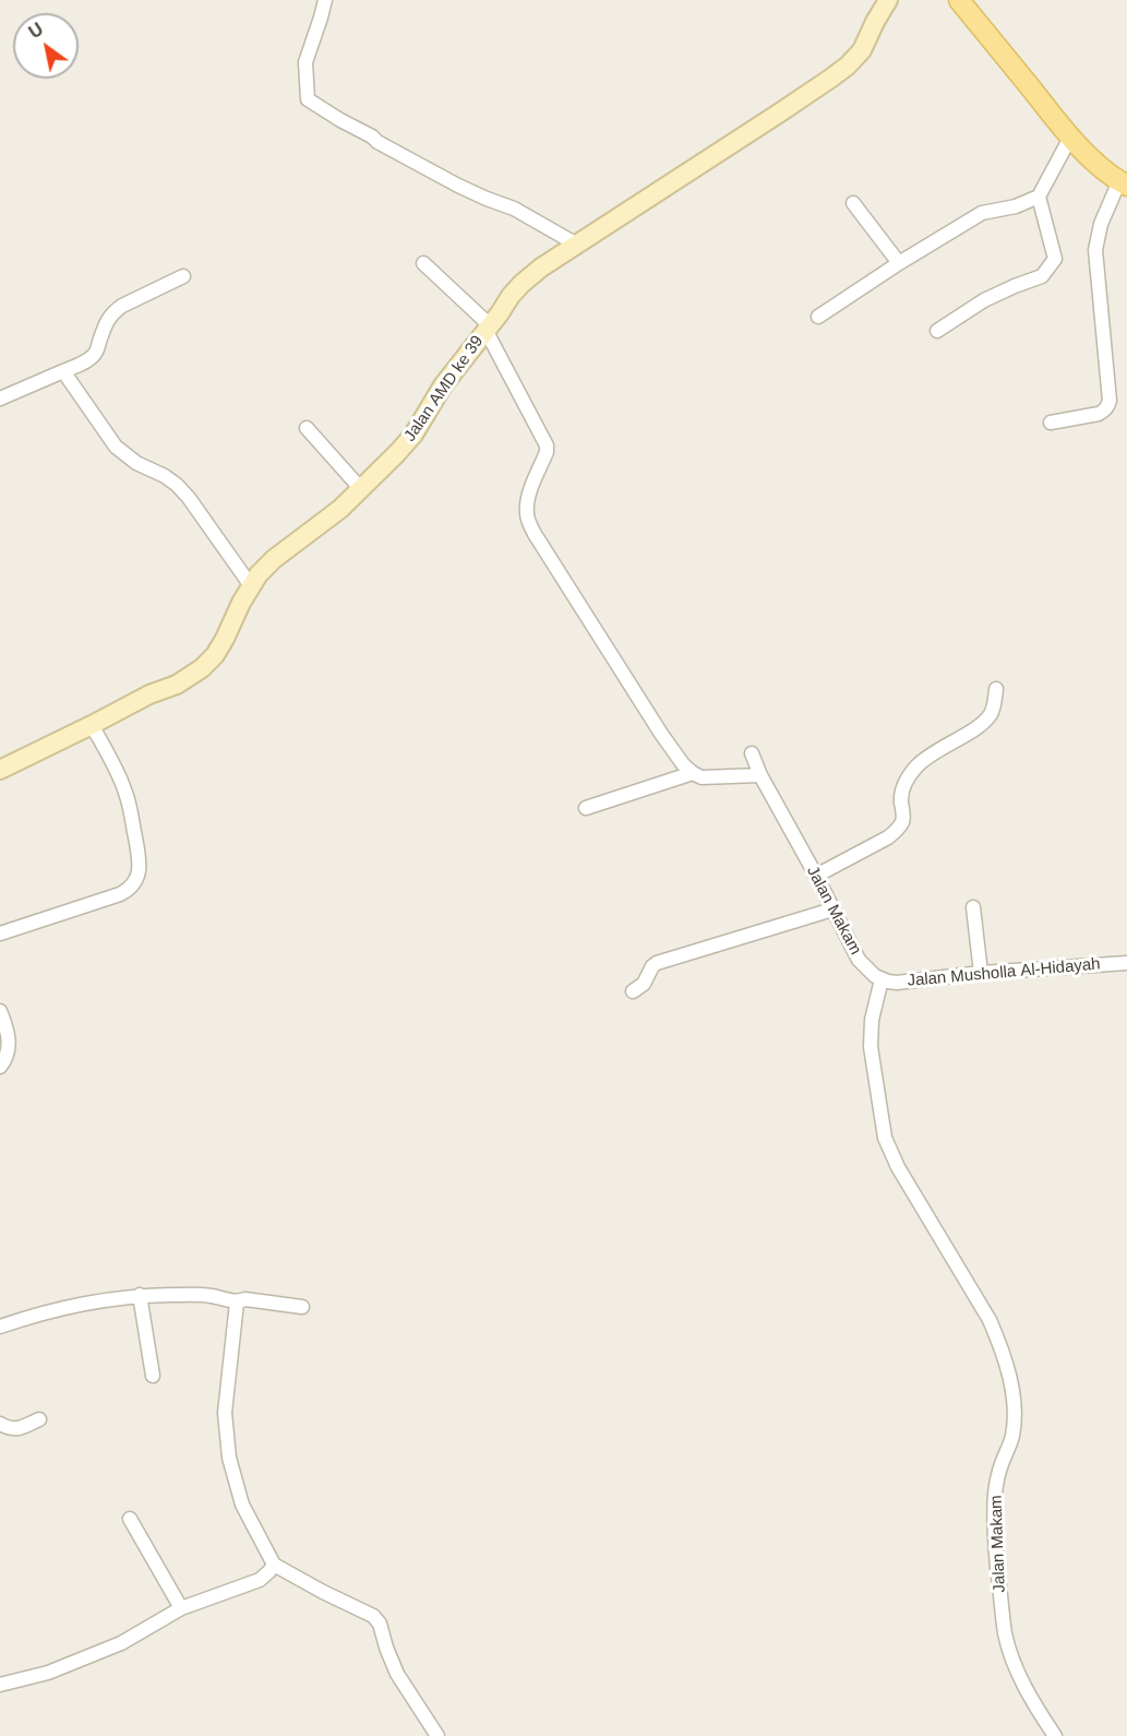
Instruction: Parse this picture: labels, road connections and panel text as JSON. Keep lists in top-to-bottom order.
{
  "streets": {
    "street": ["Jalan AMD ke 39", "Jalan Makam", "Jalan Musholla Al-Hidayah"]
  },
  "crossings": [
    ["Jalan Makam", "Jalan Musholla Al-Hidayah"]
  ],
  "north": "top left"
}
